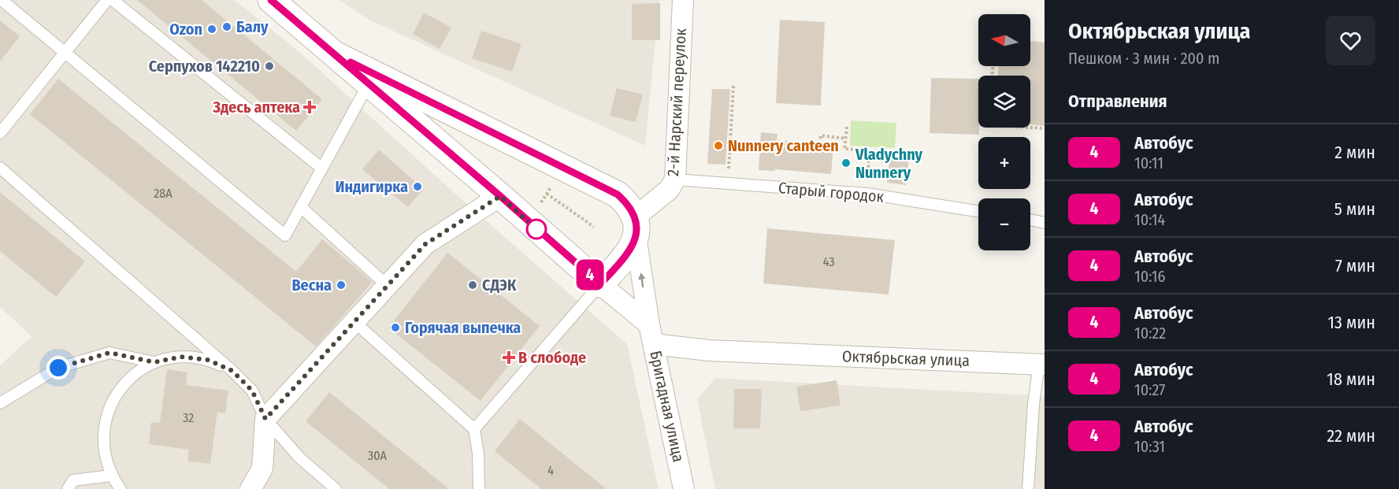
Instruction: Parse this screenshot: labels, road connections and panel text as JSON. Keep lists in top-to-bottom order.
{
  "streets": {
    "street": ["2-й Нарский переулок", "Октябрьская улица", "Бригадная улица"],
    "lane": ["Старый городок"]
  },
  "crossings": [
    ["2-й Нарский переулок", "Старый городок"],
    ["2-й Нарский переулок", "Бригадная улица"],
    ["Октябрьская улица", "Бригадная улица"]
  ],
  "one_way": ["Бригадная улица"],
  "places": {
    "other": [
      "Балу",
      "Ozon",
      "Серпухов 142210",
      "Nunnery canteen",
      "Vladychny Nunnery",
      "Индигирка",
      "Весна",
      "СДЭК",
      "Горячая выпечка"
    ],
    "health": ["Здесь аптека", "В слободе"]
  },
  "lines": ["bus line 4"],
  "house_numbers": [
    "28А",
    "43",
    "32",
    "30А",
    "4"
  ],
  "north": "left",
  "page": {
    "on_map": "4",
    "heading": [
      ["Октябрьская улица", "Пешком · 3 мин · 200 m"],
      "Отправления"
    ],
    "map_buttons": ["+", "−"],
    "list": [
      {
        "mark": "4",
        "name": "Автобус",
        "note": "10:11",
        "value": "2 мин"
      },
      {
        "mark": "4",
        "name": "Автобус",
        "note": "10:14",
        "value": "5 мин"
      },
      {
        "mark": "4",
        "name": "Автобус",
        "note": "10:16",
        "value": "7 мин"
      },
      {
        "mark": "4",
        "name": "Автобус",
        "note": "10:22",
        "value": "13 мин"
      },
      {
        "mark": "4",
        "name": "Автобус",
        "note": "10:27",
        "value": "18 мин"
      },
      {
        "mark": "4",
        "name": "Автобус",
        "note": "10:31",
        "value": "22 мин"
      }
    ]
  }
}
